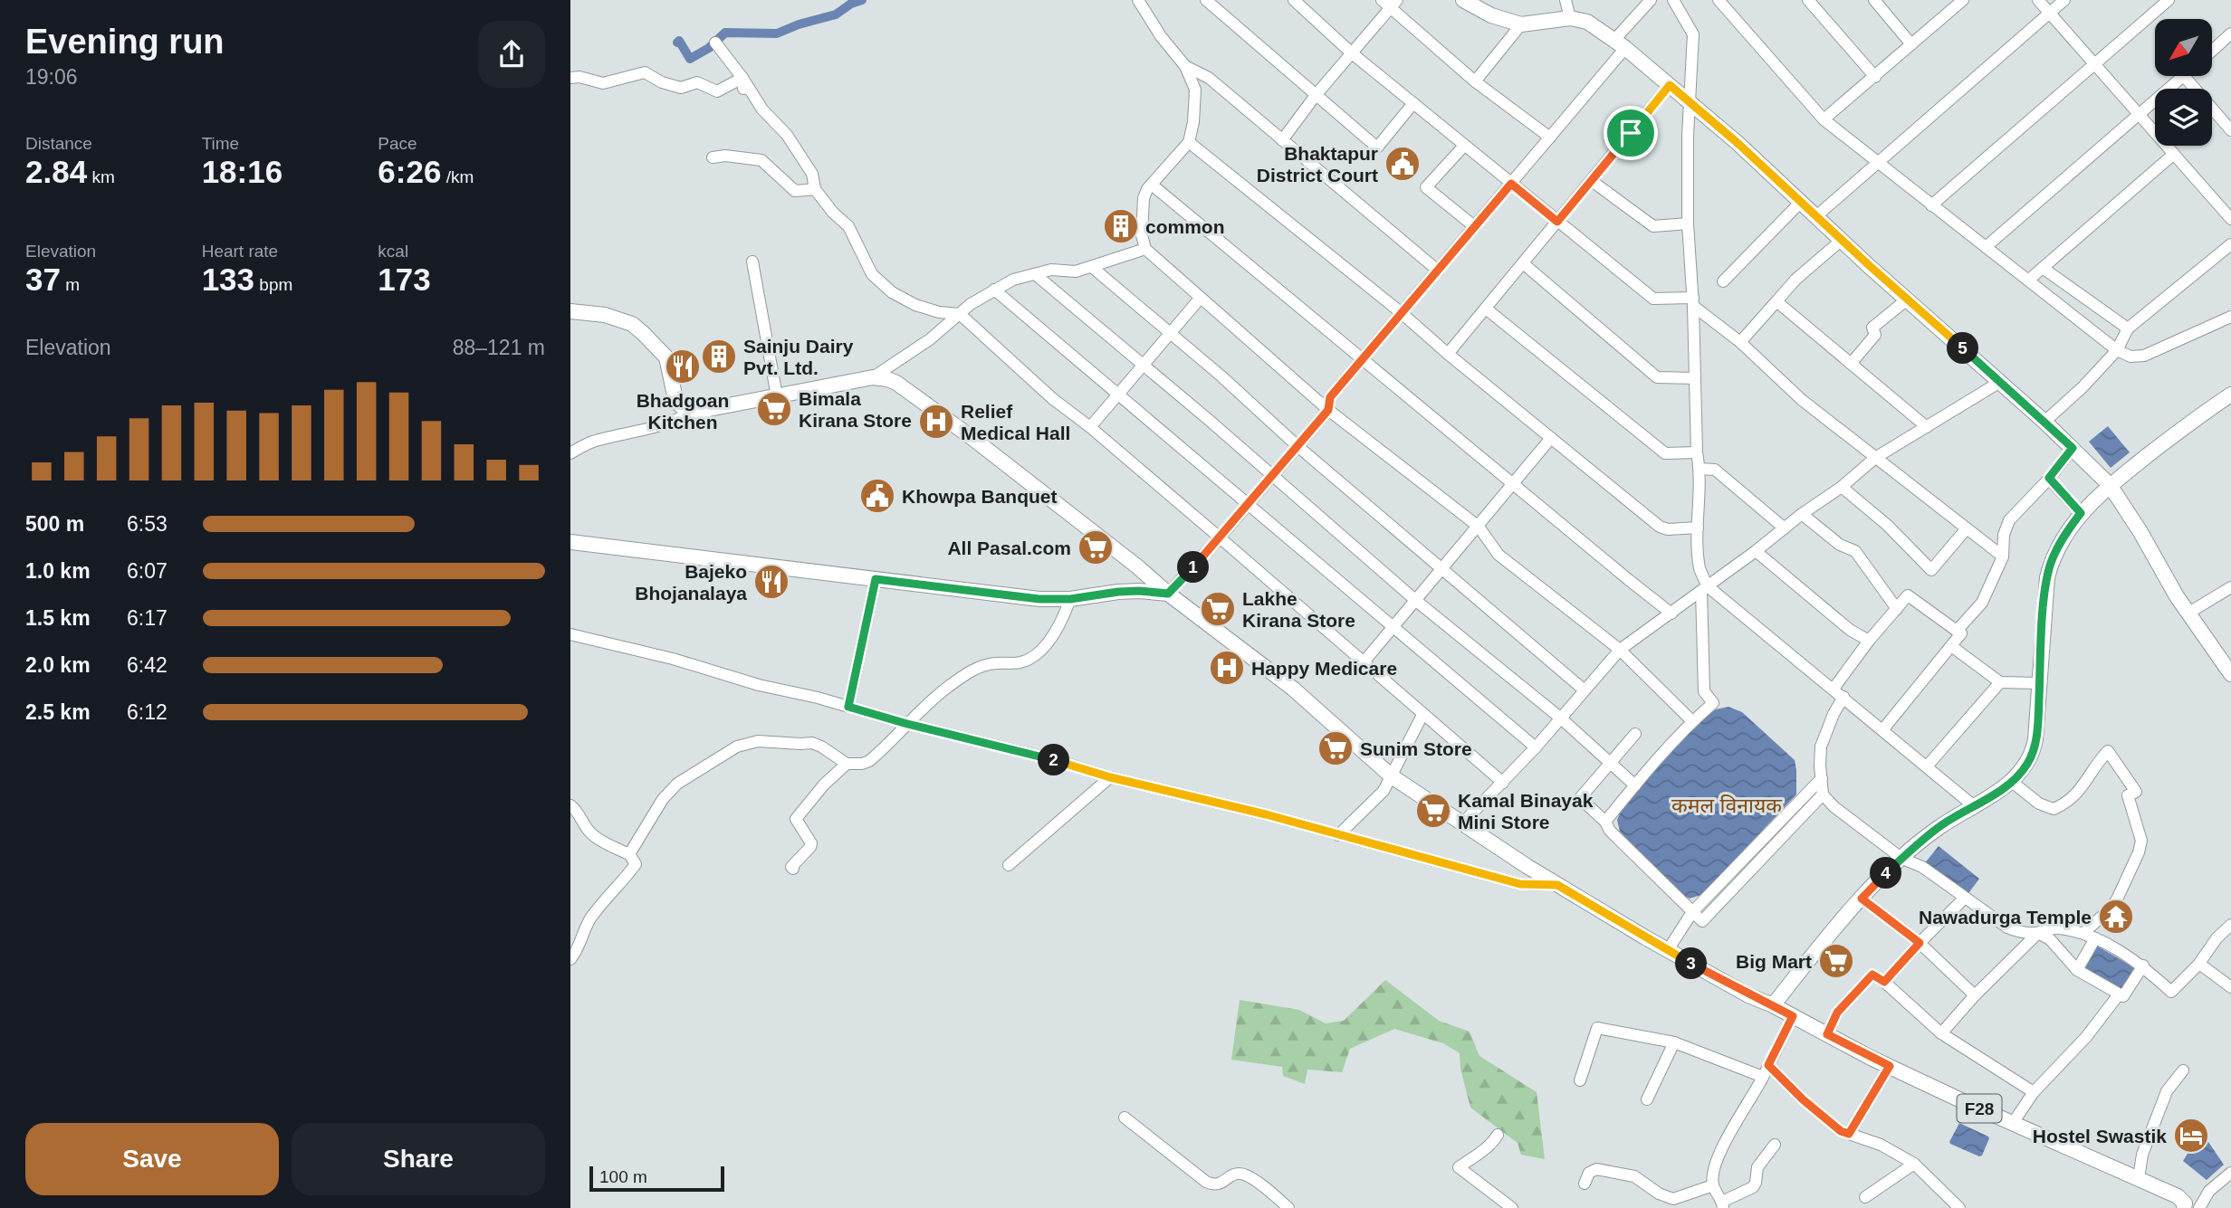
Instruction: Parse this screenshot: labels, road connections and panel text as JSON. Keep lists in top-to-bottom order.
{
  "streets": {
    "main road": ["F28"]
  },
  "districts": ["कमल विनायक"],
  "places": {
    "public building": ["Bhaktapur District Court", "Khowpa Banquet"],
    "building": ["common", "Sainju Dairy Pvt. Ltd."],
    "restaurant": ["Bhadgoan Kitchen", "Bajeko Bhojanalaya"],
    "supermarket": [
      "Bimala Kirana Store",
      "All Pasal.com",
      "Lakhe Kirana Store",
      "Sunim Store",
      "Kamal Binayak Mini Store",
      "Big Mart"
    ],
    "hospital": ["Relief Medical Hall", "Happy Medicare"],
    "temple": ["Nawadurga Temple"],
    "hotel": ["Hostel Swastik"]
  },
  "scale_bar": "100 m",
  "north": "bottom left",
  "page": {
    "heading": ["Evening run", "19:06"],
    "stats": [
      ["Distance", "2.84 km"],
      ["Time", "18:16"],
      ["Pace", "6:26 /km"],
      ["Elevation", "37 m"],
      ["Heart rate", "133 bpm"],
      ["kcal", "173"]
    ],
    "chart": ["Elevation", "88–121 m"],
    "pins": [
      "5",
      "1",
      "2",
      "4",
      "3"
    ],
    "list": [
      {
        "name": "500 m",
        "note": "6:53"
      },
      {
        "name": "1.0 km",
        "note": "6:07"
      },
      {
        "name": "1.5 km",
        "note": "6:17"
      },
      {
        "name": "2.0 km",
        "note": "6:42"
      },
      {
        "name": "2.5 km",
        "note": "6:12"
      }
    ],
    "buttons": ["Save", "Share"],
    "scale": "100 m"
  }
}
